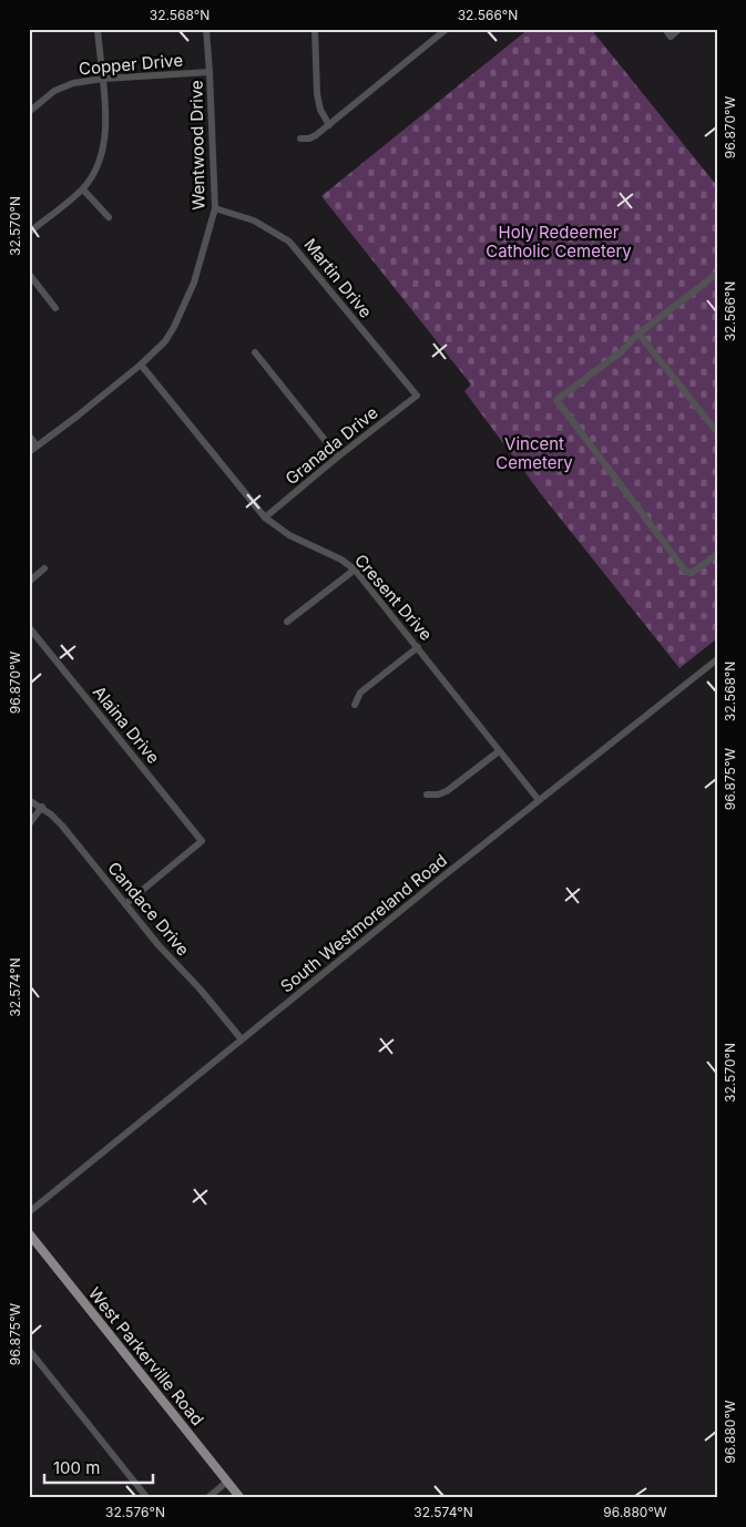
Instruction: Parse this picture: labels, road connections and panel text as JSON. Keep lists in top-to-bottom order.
{
  "streets": {
    "main road": ["West Parkerville Road"],
    "street": [
      "Copper Drive",
      "Wentwood Drive",
      "Martin Drive",
      "Granada Drive",
      "Cresent Drive",
      "Alaina Drive",
      "Candace Drive",
      "South Westmoreland Road"
    ]
  },
  "crossings": [
    ["Copper Drive", "Wentwood Drive"],
    ["Wentwood Drive", "Martin Drive"],
    ["Wentwood Drive", "Cresent Drive"],
    ["Martin Drive", "Granada Drive"],
    ["Granada Drive", "Cresent Drive"],
    ["Cresent Drive", "South Westmoreland Road"],
    ["Alaina Drive", "Candace Drive"],
    ["Candace Drive", "South Westmoreland Road"]
  ],
  "parks": ["Holy Redeemer Catholic Cemetery", "Vincent Cemetery"],
  "scale_bar": "100 m",
  "coordinates": [
    "32.568°N",
    "32.566°N",
    "96.870°W",
    "32.570°N",
    "96.875°W",
    "32.574°N",
    "96.880°W",
    "32.576°N"
  ]
}
